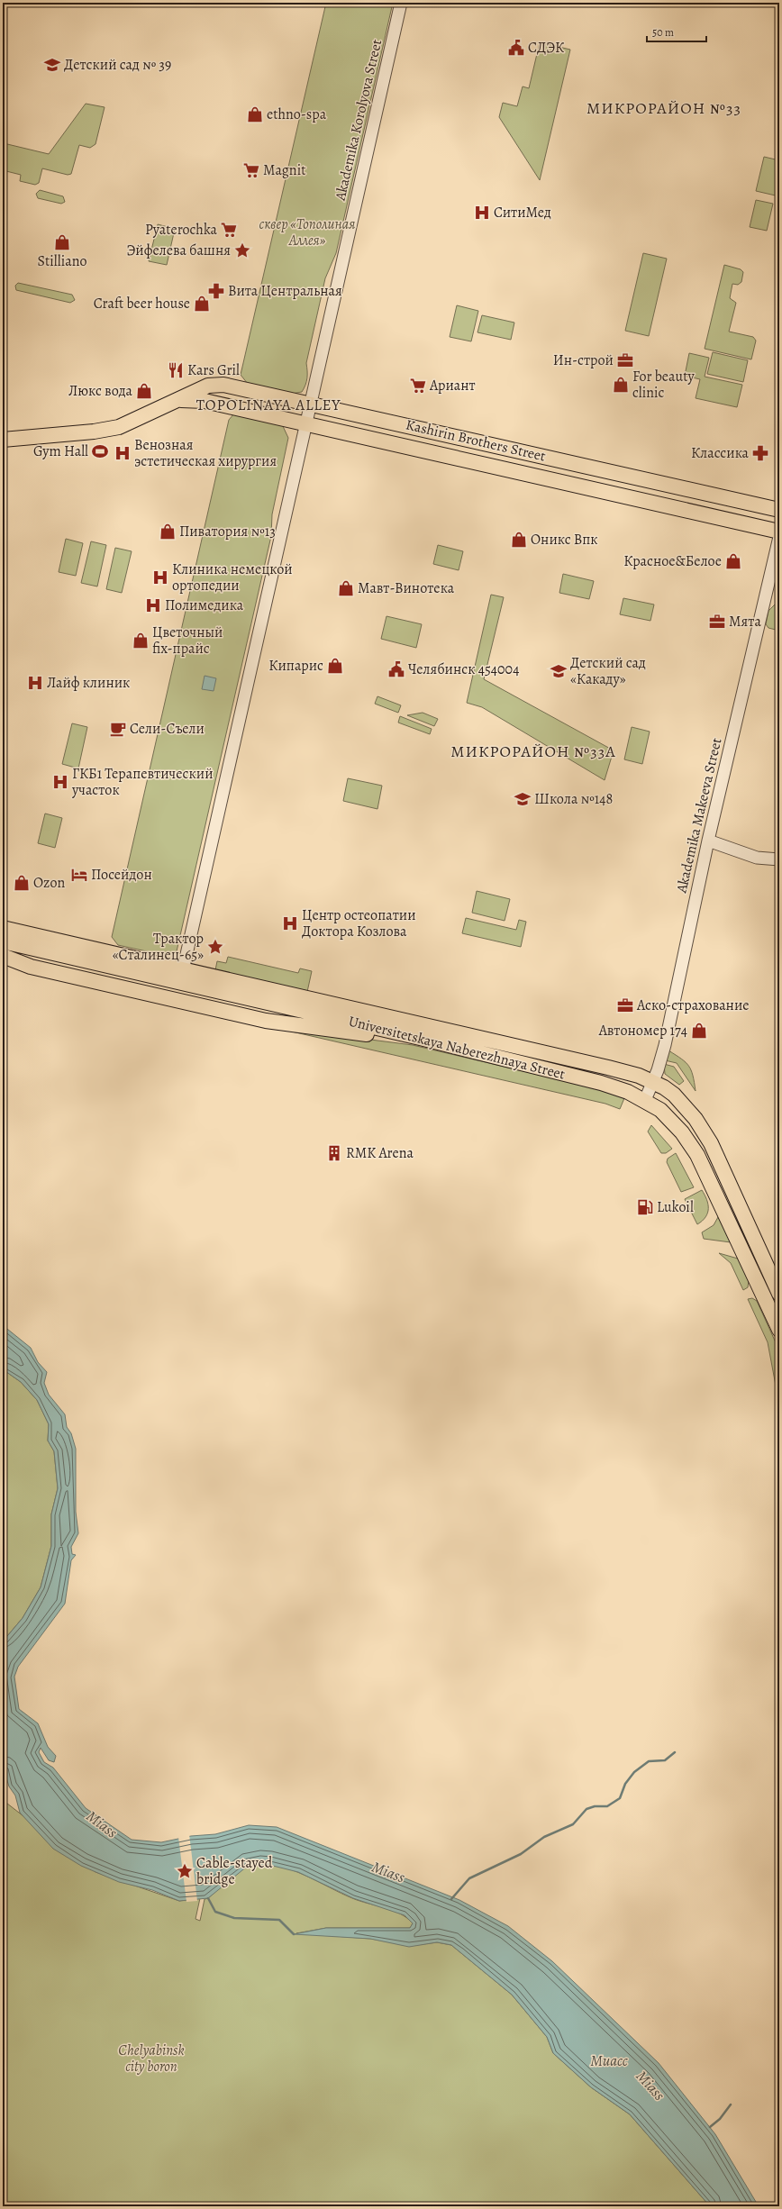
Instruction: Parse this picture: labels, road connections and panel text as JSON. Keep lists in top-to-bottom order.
{
  "streets": {
    "main road": ["Kashirin Brothers Street", "Universitetskaya Naberezhnaya Street"],
    "street": ["Akademika Korolyova Street", "Akademika Makeeva Street"]
  },
  "crossings": [
    ["Akademika Korolyova Street", "Kashirin Brothers Street"],
    ["Akademika Korolyova Street", "Universitetskaya Naberezhnaya Street"],
    ["Akademika Makeeva Street", "Universitetskaya Naberezhnaya Street"]
  ],
  "districts": ["МИКРОРАЙОН №33", "TOPOLINAYA ALLEY", "МИКРОРАЙОН №33А"],
  "water": ["Miass", "Миасс"],
  "parks": ["сквер «Тополиная Аллея»", "Chelyabinsk city boron"],
  "places": {
    "public building": ["СДЭК", "Челябинск 454004"],
    "school or university": ["Детский сад № 39", "Детский сад «Какаду»", "Школа №148"],
    "shop": [
      "ethno-spa",
      "Stilliano",
      "Craft beer house",
      "For beauty clinic",
      "Люкс вода",
      "Пиватория №13",
      "Оникс Впк",
      "Красное&Белое",
      "Мавт-Винотека",
      "Цветочный fix-прайс",
      "Кипарис",
      "Ozon",
      "Автономер 174"
    ],
    "supermarket": ["Magnit", "Pyaterochka", "Ариант"],
    "hospital": [
      "СитиМед",
      "Венозная эстетическая хирургия",
      "Клиника немецкой ортопедии",
      "Полимедика",
      "Лайф клиник",
      "ГКБ1 Терапевтический участок",
      "Центр остеопатии Доктора Козлова"
    ],
    "place": ["Эйфелева башня", "Трактор «Сталинец-65»", "Cable-stayed bridge"],
    "pharmacy": ["Вита Центральная", "Классика"],
    "office": ["Ин-строй", "Мята", "Аско-страхование"],
    "restaurant": ["Kars Gril"],
    "sports": ["Gym Hall"],
    "cafe": ["Сели-Съели"],
    "hotel": ["Посейдон"],
    "building": ["RMK Arena"],
    "fuel station": ["Lukoil"]
  },
  "scale_bar": "50 m"
}
